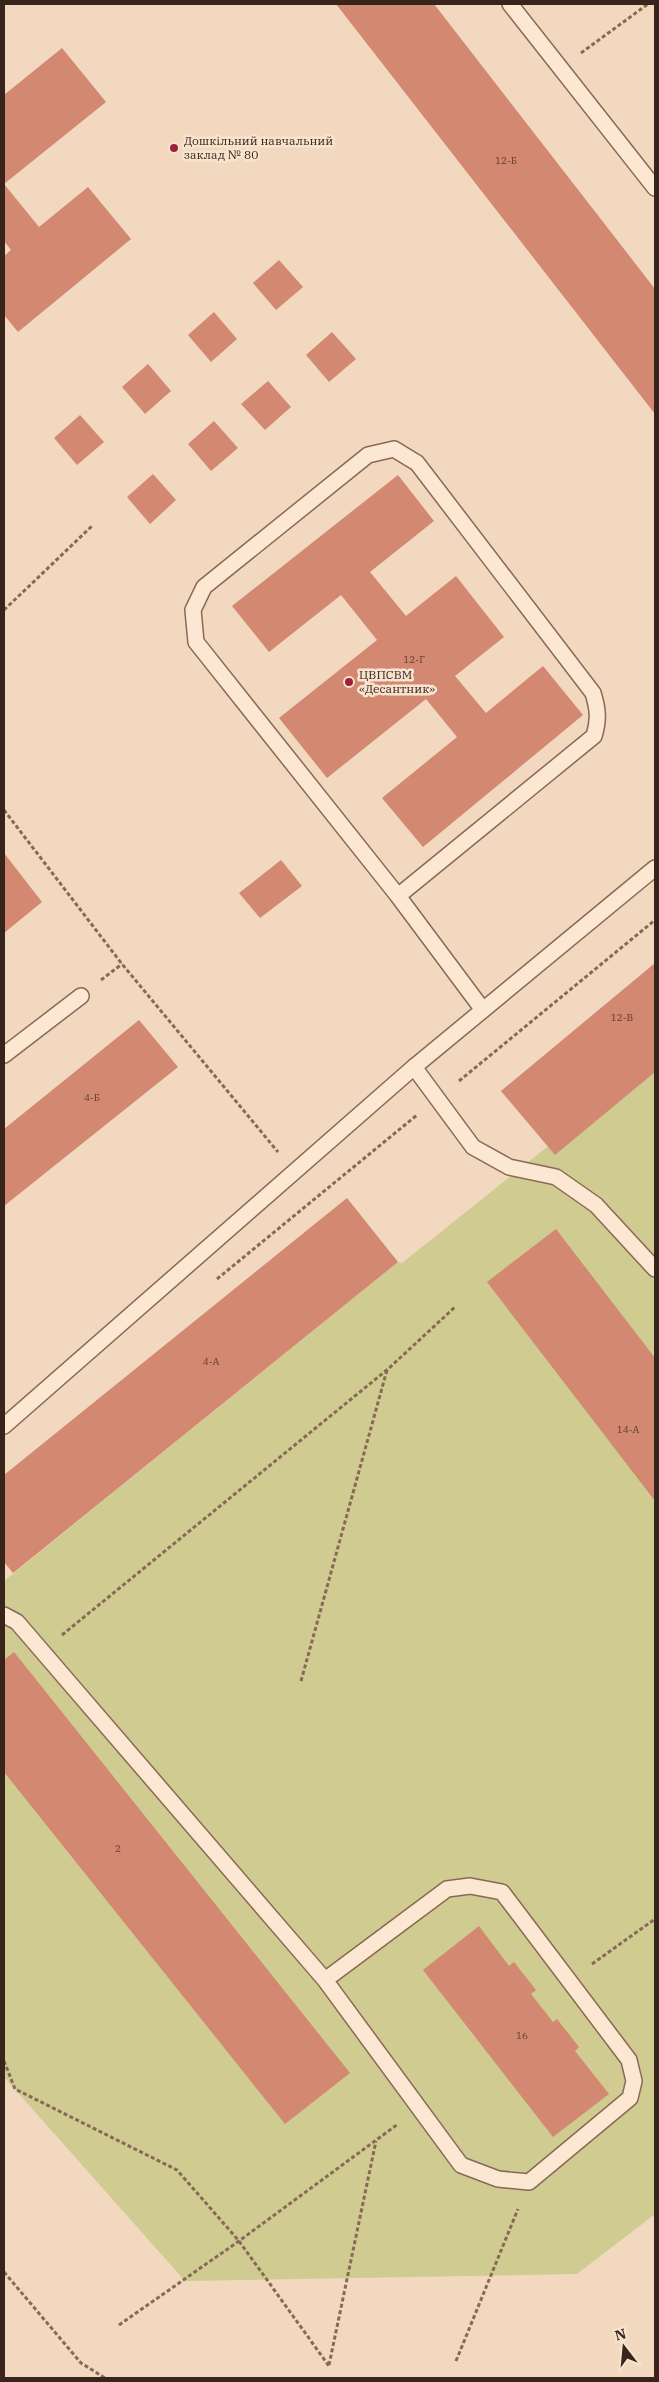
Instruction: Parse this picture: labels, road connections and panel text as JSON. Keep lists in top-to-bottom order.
{
  "places": ["Дошкільний навчальний заклад № 80", "ЦВПСВМ «Десантник»"],
  "house_numbers": [
    "12-Б",
    "12-Г",
    "12-В",
    "4-Б",
    "4-А",
    "14-А",
    "2",
    "16"
  ],
  "north": "top"
}
